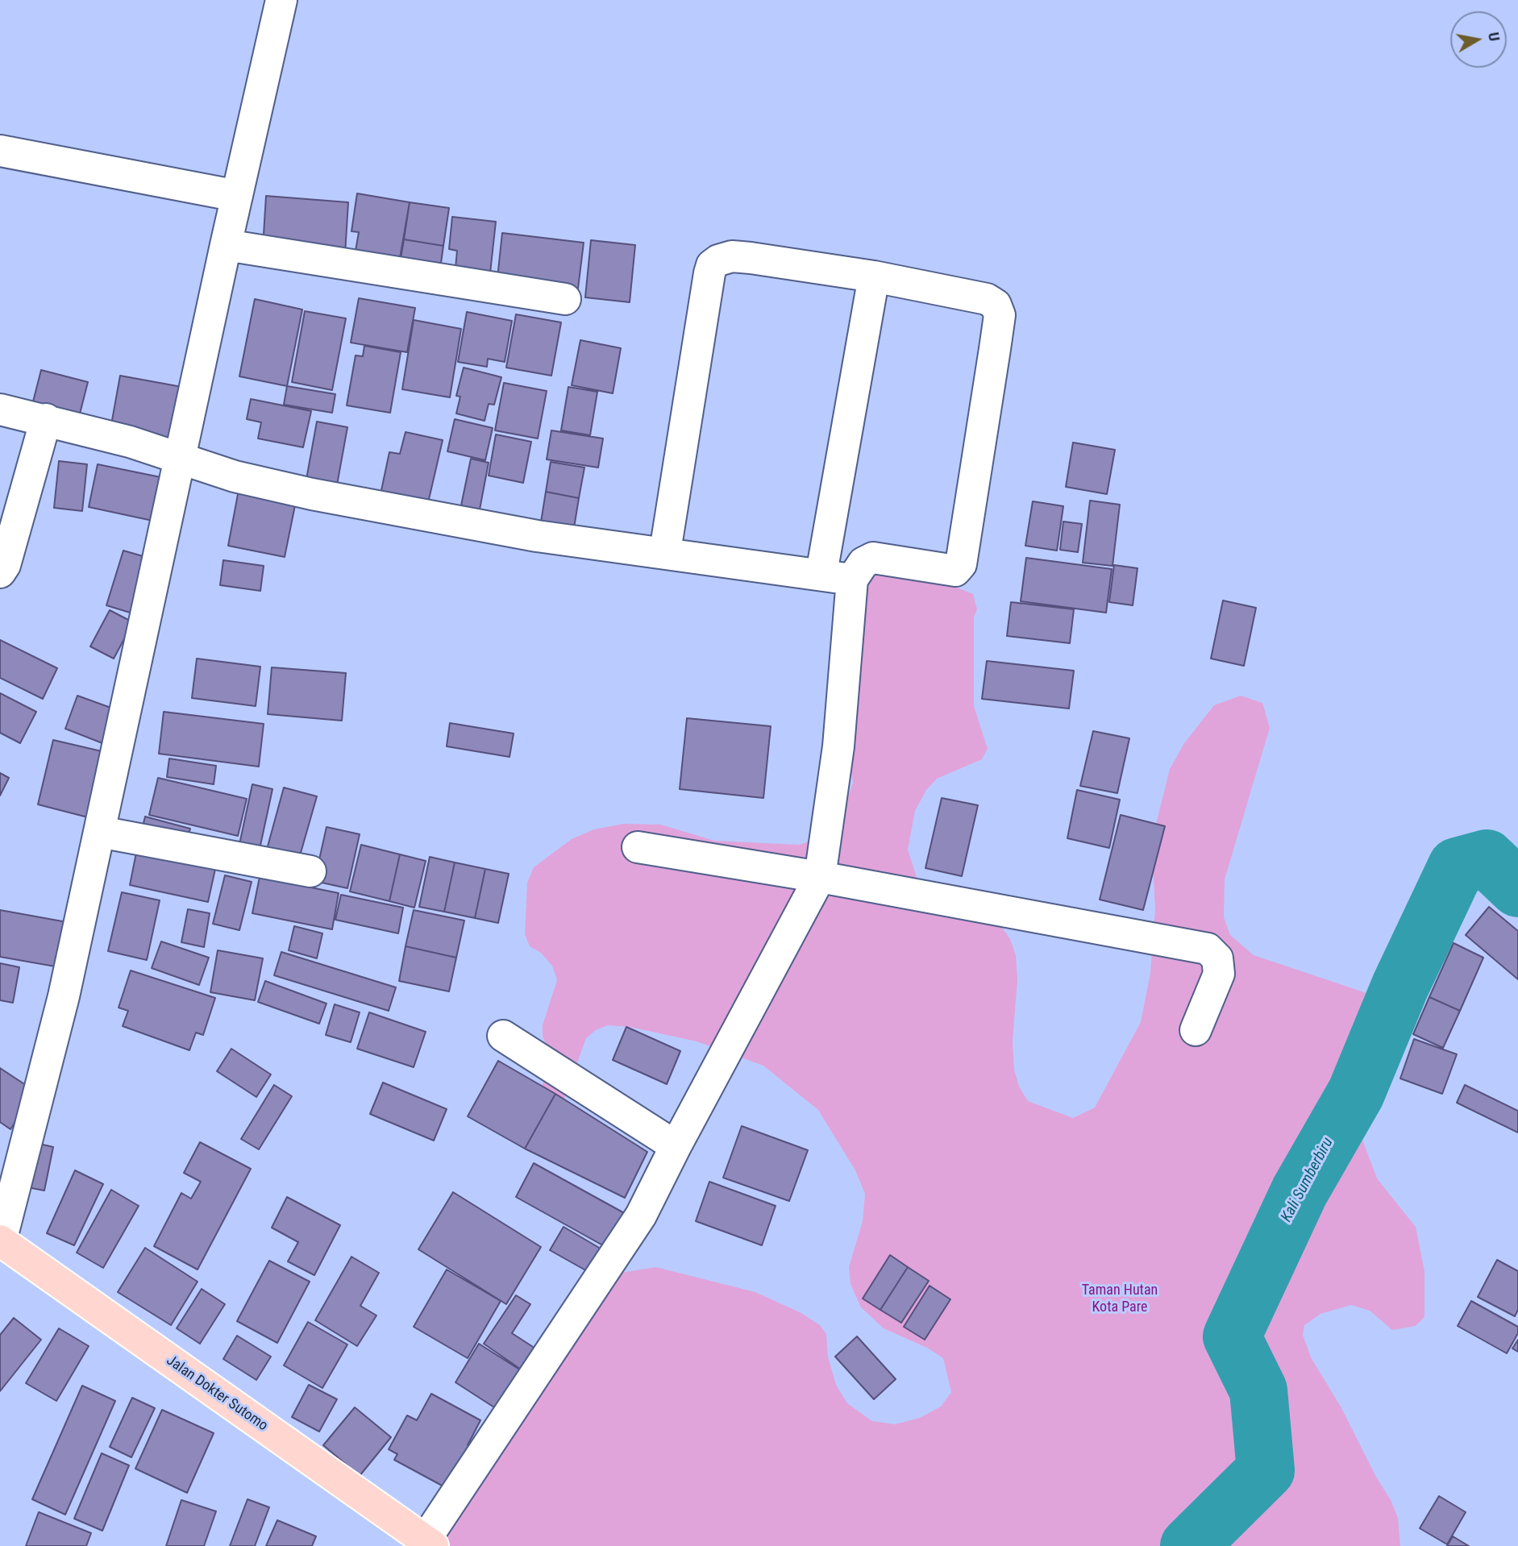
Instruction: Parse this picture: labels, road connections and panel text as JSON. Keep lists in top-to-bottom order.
{
  "streets": {
    "main road": ["Jalan Dokter Sutomo"]
  },
  "water": ["Kali Sumberbiru"],
  "parks": ["Taman Hutan Kota Pare"],
  "north": "right"
}
